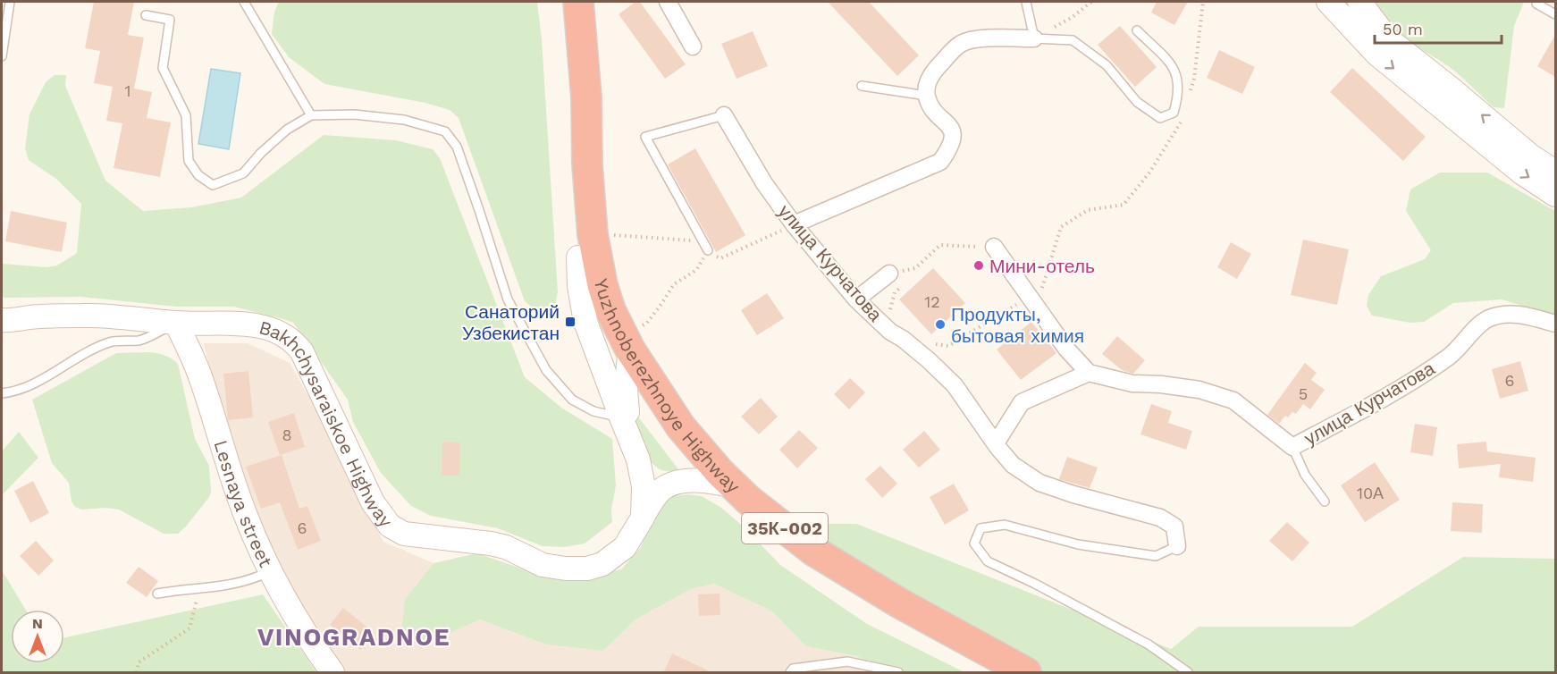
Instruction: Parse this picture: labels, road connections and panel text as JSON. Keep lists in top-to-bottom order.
{
  "streets": {
    "highway": ["Yuzhnoberezhnoye Highway", "35К-002"],
    "main road": ["Bakhchysaraiskoe Highway", "Lesnaya street"],
    "street": ["улица Курчатова"]
  },
  "crossings": [
    ["Bakhchysaraiskoe Highway", "Lesnaya street"]
  ],
  "districts": ["VINOGRADNOE"],
  "places": {
    "other": ["Мини-отель", "Продукты, бытовая химия"],
    "transit": ["Санаторий Узбекистан"]
  },
  "house_numbers": [
    "1",
    "12",
    "6",
    "5",
    "8",
    "10А",
    "6"
  ],
  "scale_bar": "50 m",
  "north": "top"
}
